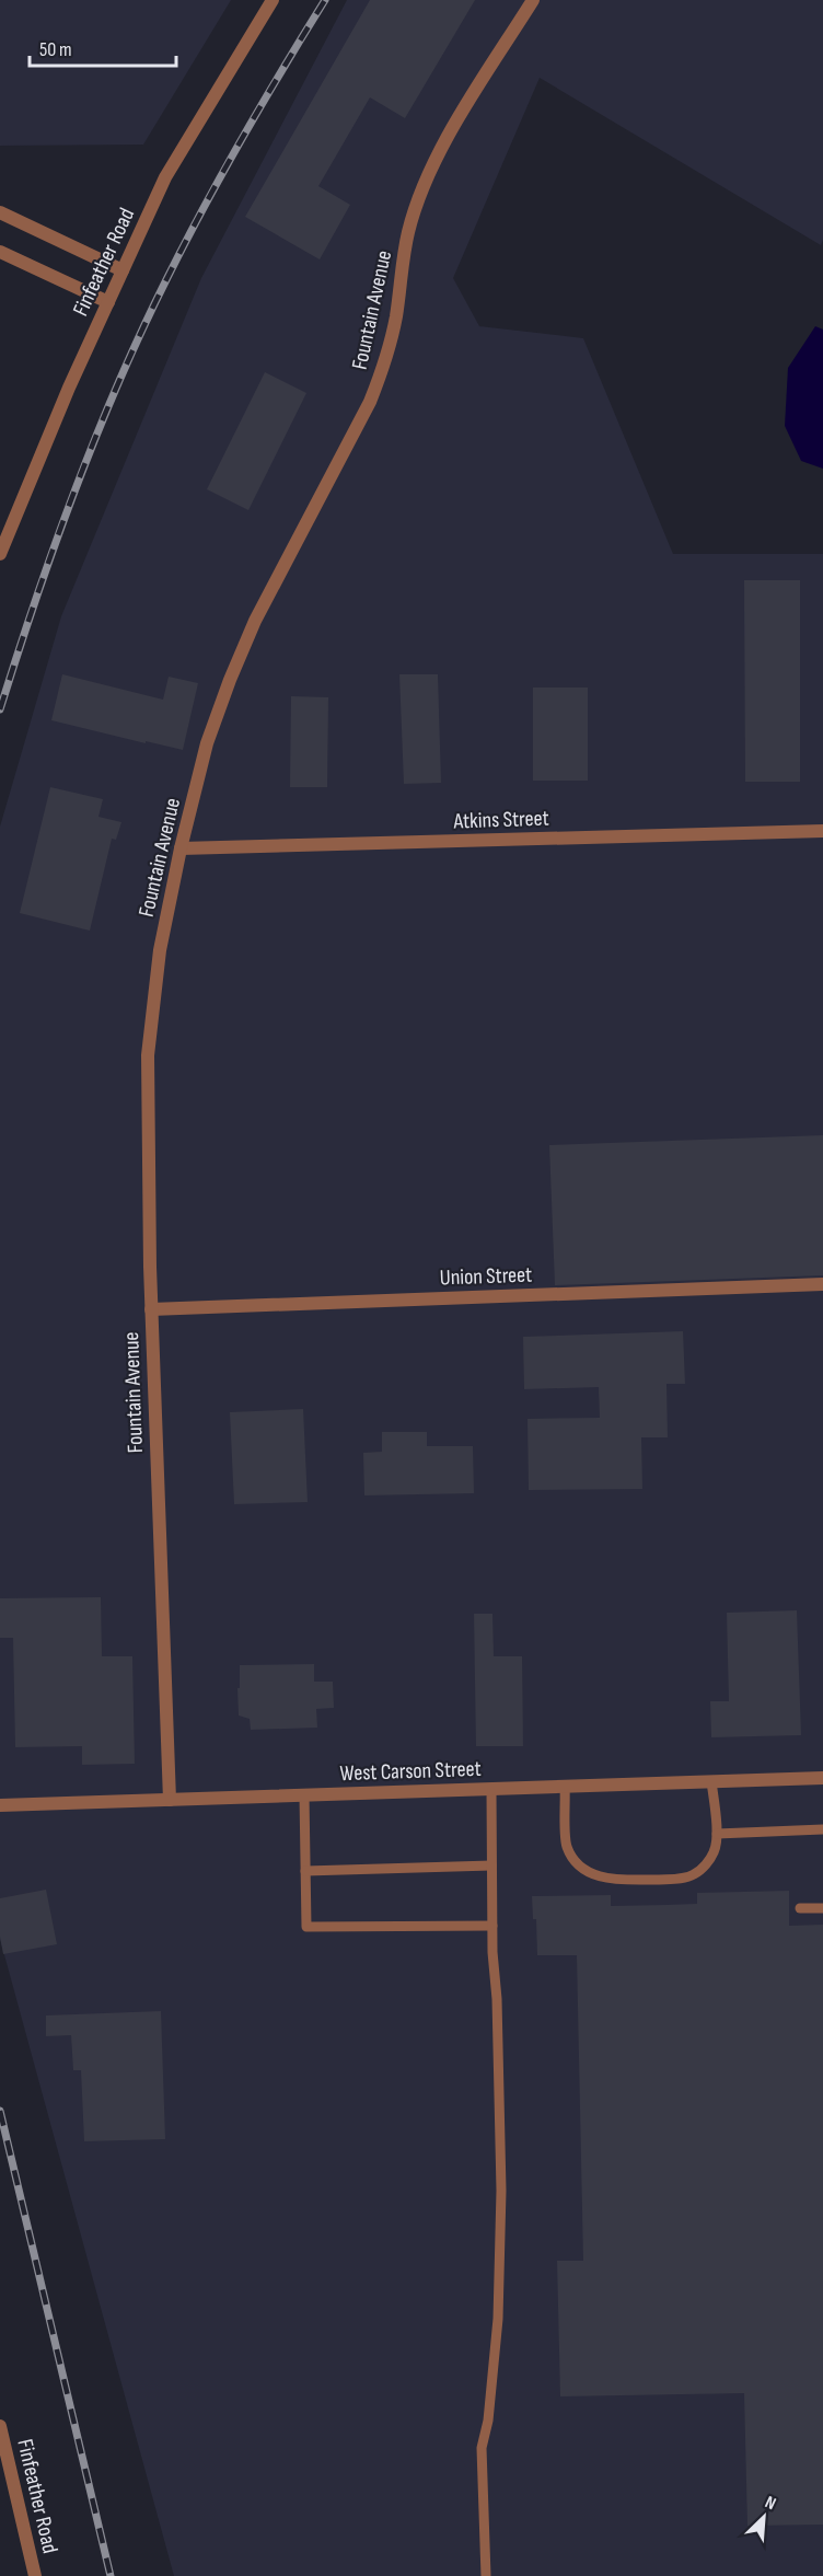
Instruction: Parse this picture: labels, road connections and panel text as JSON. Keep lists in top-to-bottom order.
{
  "streets": {
    "street": [
      "Finfeather Road",
      "Fountain Avenue",
      "Atkins Street",
      "Union Street",
      "West Carson Street"
    ]
  },
  "crossings": [
    ["Fountain Avenue", "Atkins Street"],
    ["Fountain Avenue", "Union Street"],
    ["Fountain Avenue", "West Carson Street"]
  ],
  "scale_bar": "50 m",
  "north": "top right"
}
